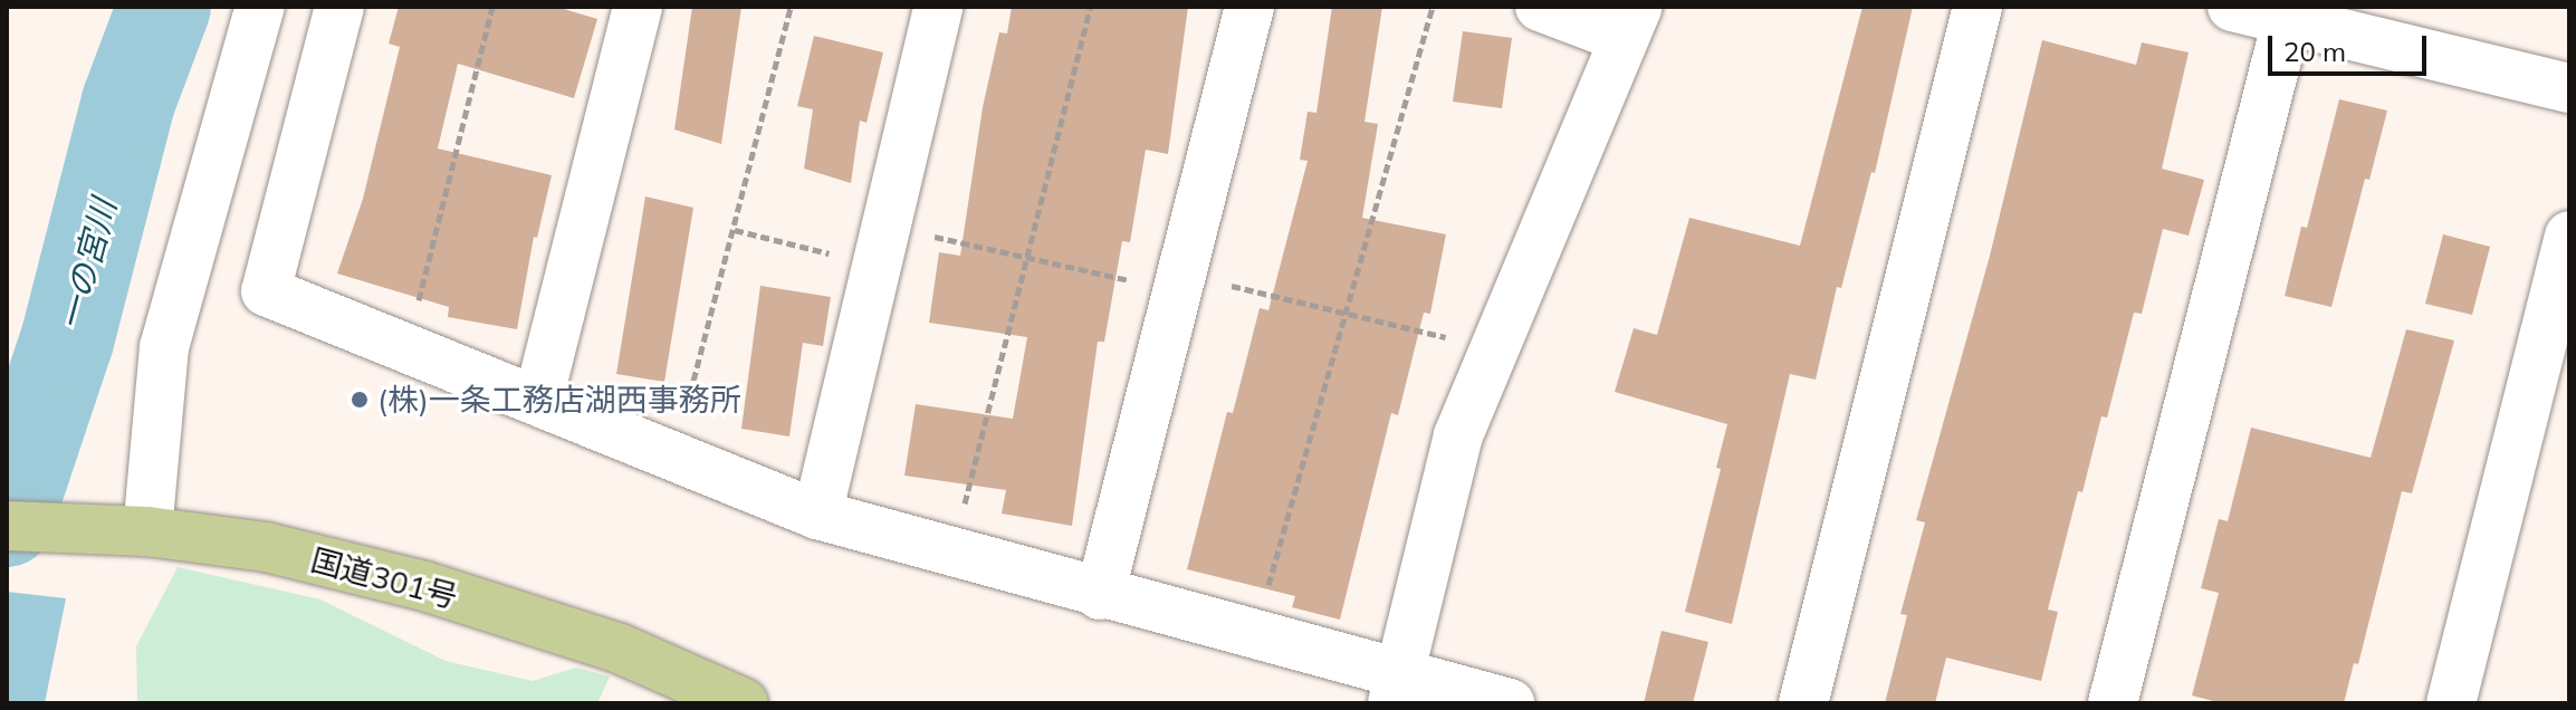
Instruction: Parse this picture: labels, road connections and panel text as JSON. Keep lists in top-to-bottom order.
{
  "streets": {
    "highway": ["国道301号"]
  },
  "water": ["一の宮川"],
  "places": ["(株)一条工務店湖西事務所"],
  "scale_bar": "20 m"
}
